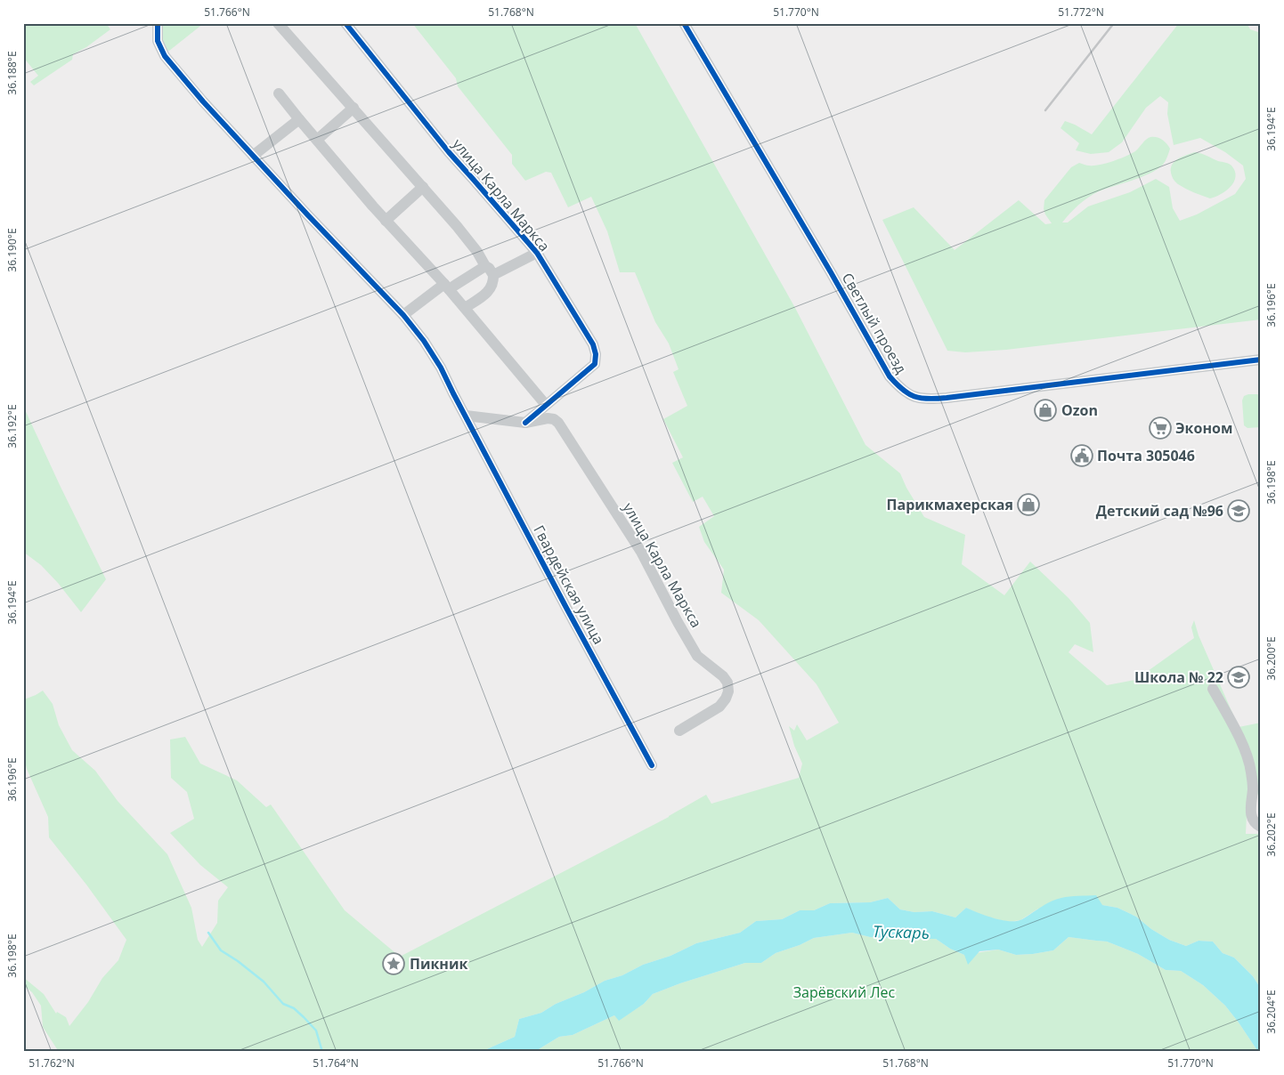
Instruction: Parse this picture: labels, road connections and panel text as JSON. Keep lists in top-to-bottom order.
{
  "streets": {
    "street": ["улица Карла Маркса", "Светлый проезд", "Гвардейская улица"]
  },
  "crossings": [
    ["улица Карла Маркса", "Гвардейская улица"]
  ],
  "water": ["Тускарь"],
  "parks": ["Зарёвский Лес"],
  "places": {
    "shop": ["Ozon", "Парикмахерская"],
    "supermarket": ["Эконом"],
    "public building": ["Почта 305046"],
    "school or university": ["Детский сад №96", "Школа № 22"],
    "place": ["Пикник"]
  },
  "coordinates": [
    "51.766°N",
    "51.768°N",
    "51.770°N",
    "51.772°N",
    "36.188°E",
    "36.194°E",
    "36.190°E",
    "36.196°E",
    "36.192°E",
    "36.198°E",
    "36.200°E",
    "36.202°E",
    "36.204°E",
    "51.762°N",
    "51.764°N"
  ]
}
